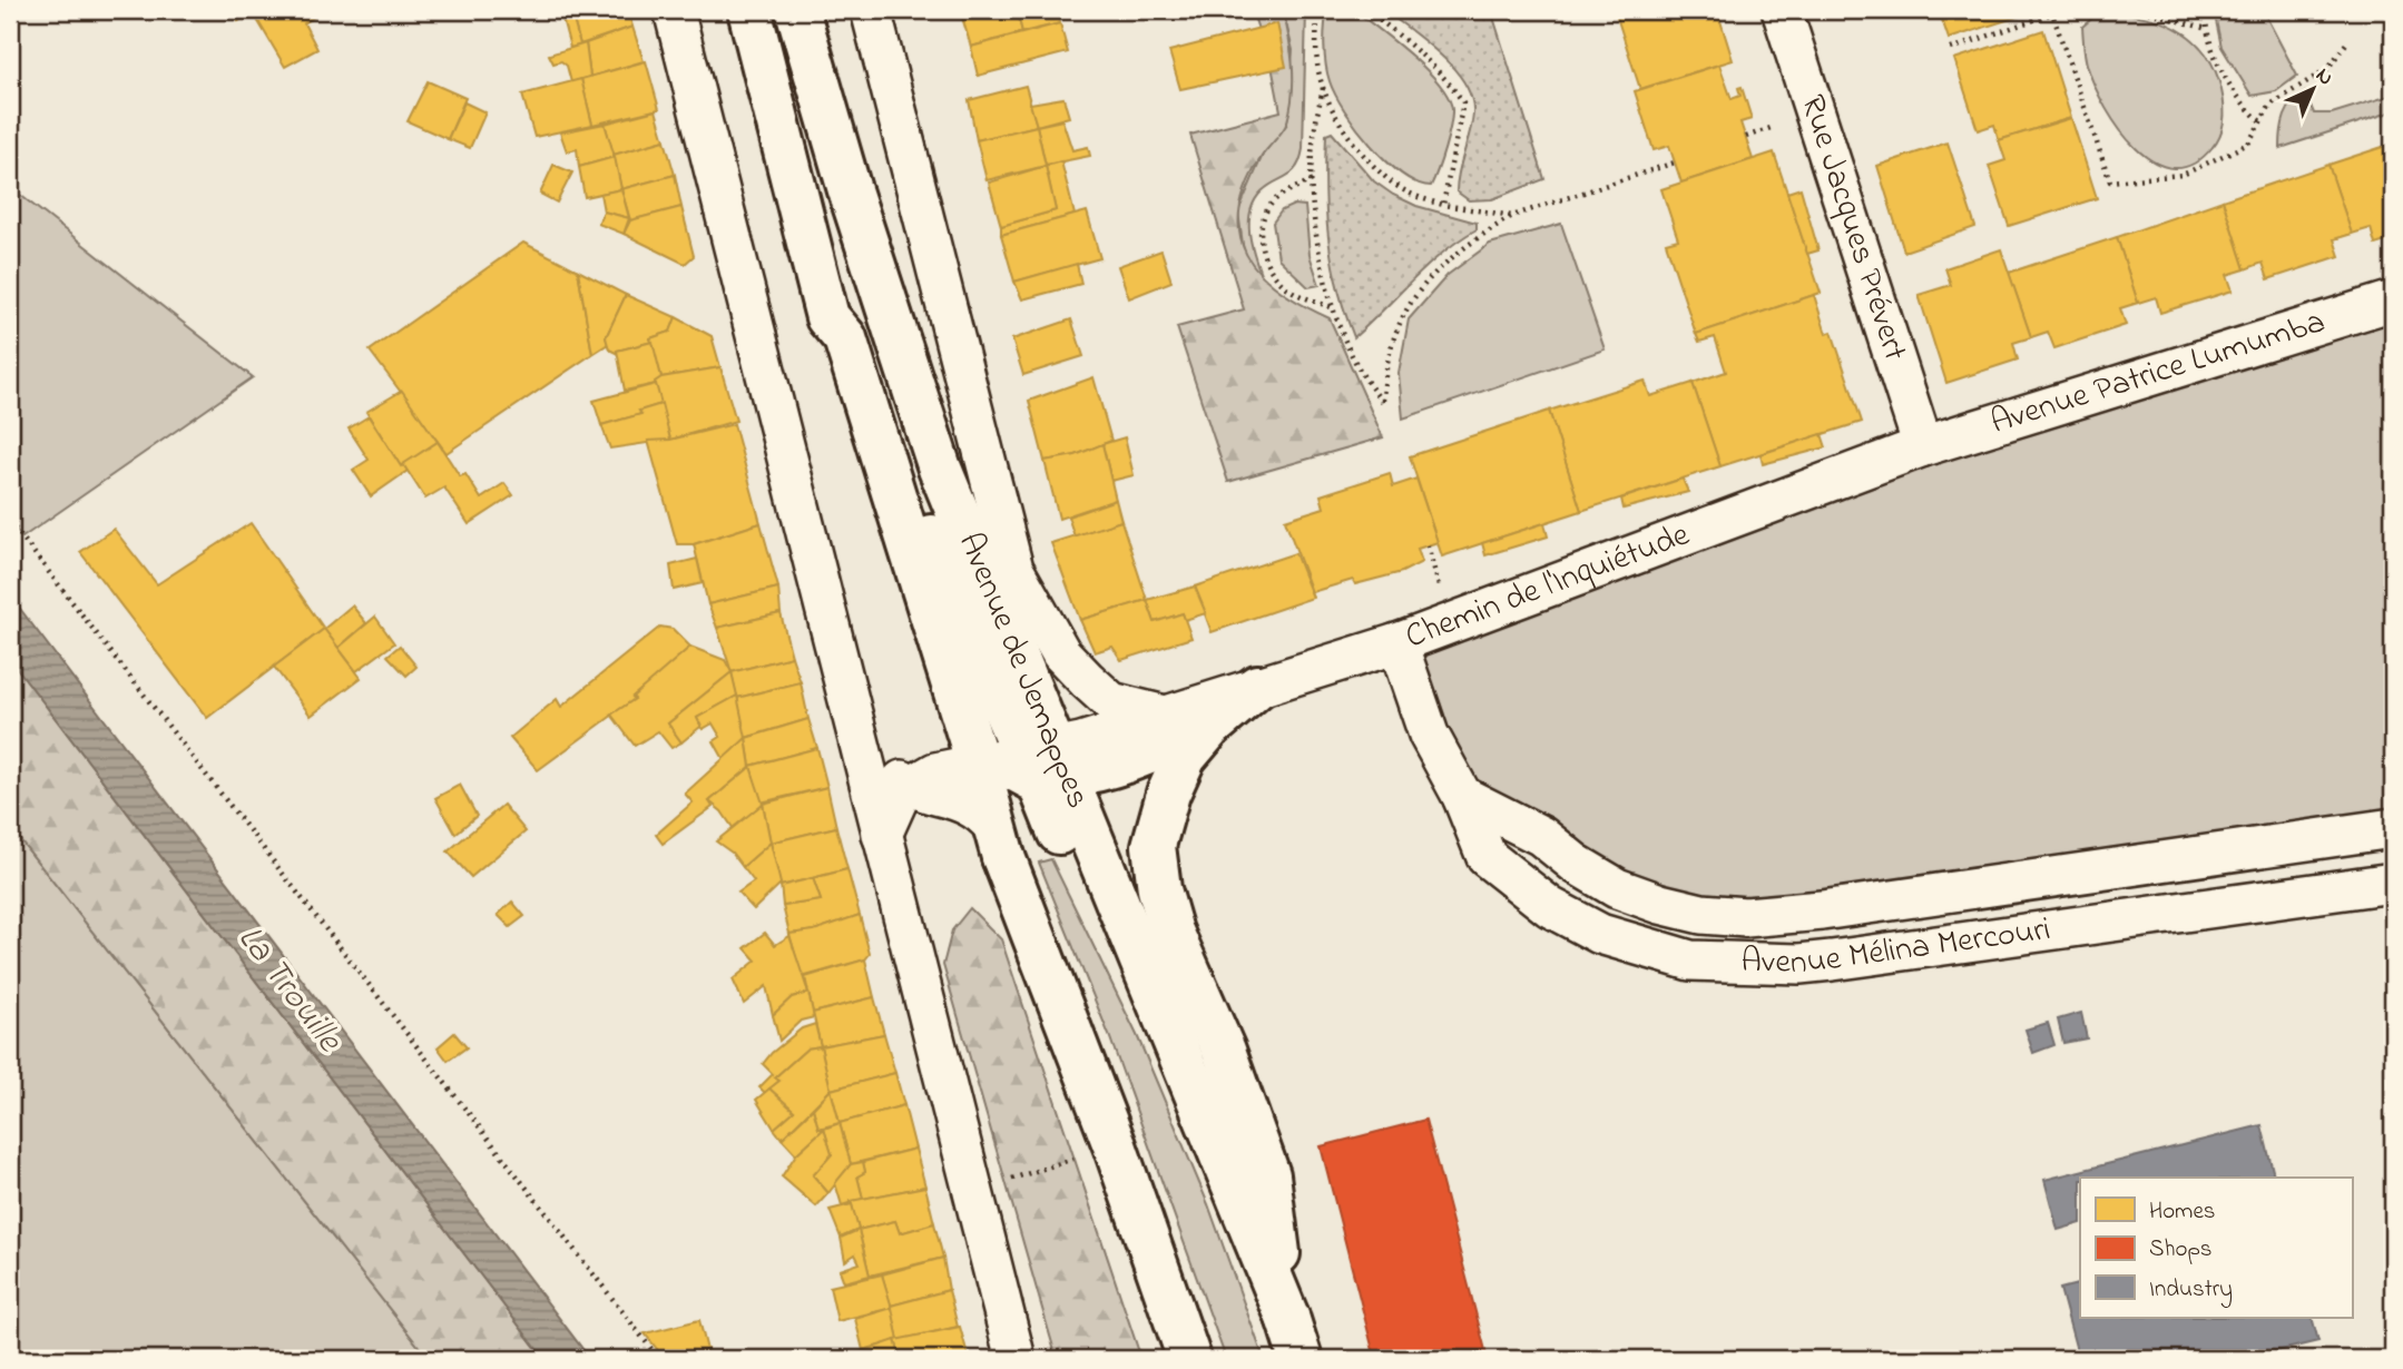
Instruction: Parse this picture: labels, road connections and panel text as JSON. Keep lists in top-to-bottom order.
{
  "streets": {
    "main road": ["Avenue de Jemappes"],
    "street": [
      "Rue Jacques Prévert",
      "Avenue Patrice Lumumba",
      "Chemin de l'Inquiétude",
      "Avenue Mélina Mercouri"
    ]
  },
  "crossings": [
    ["Rue Jacques Prévert", "Avenue Patrice Lumumba"],
    ["Rue Jacques Prévert", "Chemin de l'Inquiétude"],
    ["Avenue Patrice Lumumba", "Chemin de l'Inquiétude"],
    ["Chemin de l'Inquiétude", "Avenue de Jemappes"],
    ["Chemin de l'Inquiétude", "Avenue Mélina Mercouri"]
  ],
  "water": ["La Trouille"],
  "legend": ["Homes", "Shops", "Industry"],
  "north": "top right"
}
